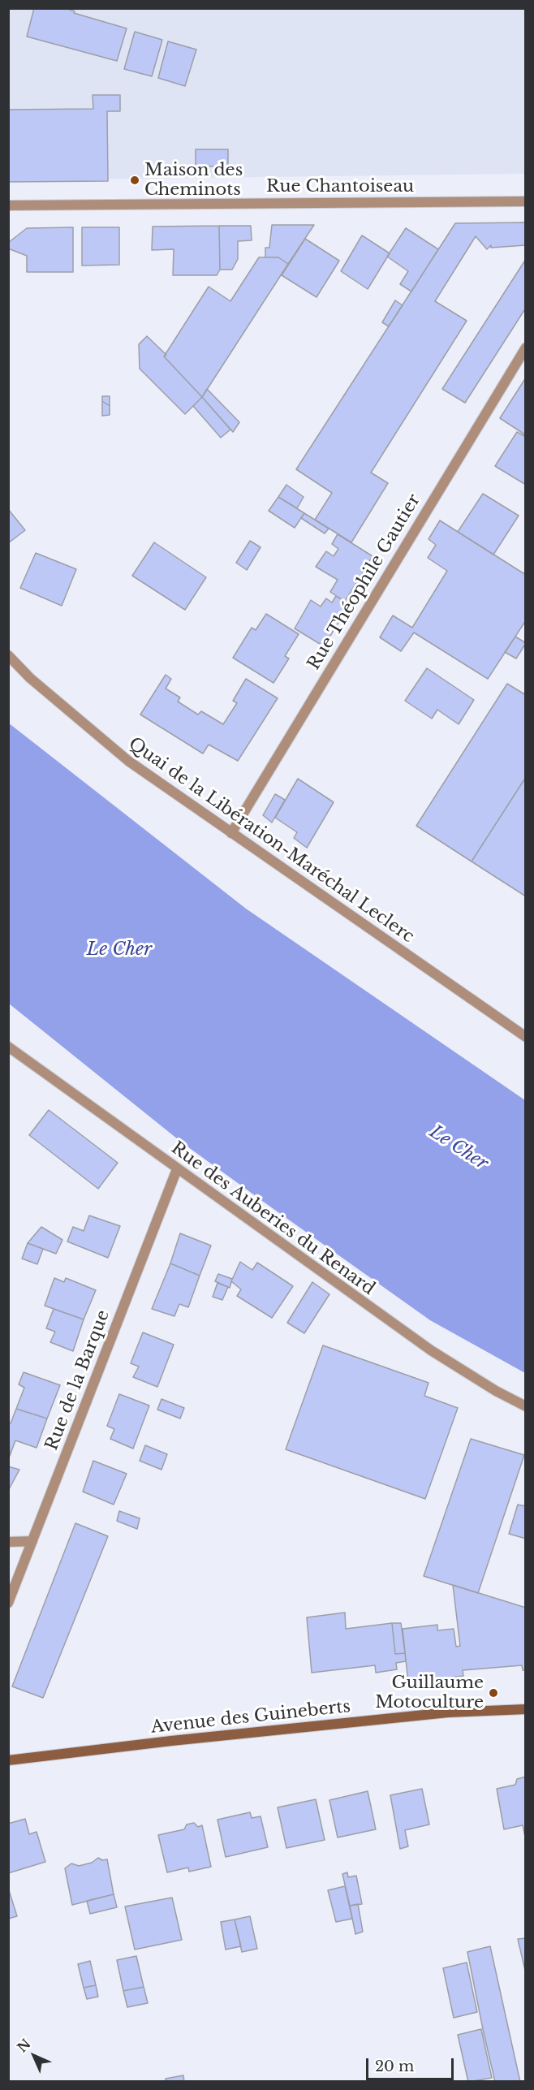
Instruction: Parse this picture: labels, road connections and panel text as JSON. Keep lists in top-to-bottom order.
{
  "streets": {
    "street": [
      "Rue Chantoiseau",
      "Rue Théophile Gautier",
      "Quai de la Libération-Maréchal Leclerc",
      "Rue des Auberies du Renard",
      "Rue de la Barque",
      "Avenue des Guineberts"
    ]
  },
  "crossings": [
    ["Rue Théophile Gautier", "Quai de la Libération-Maréchal Leclerc"],
    ["Rue des Auberies du Renard", "Rue de la Barque"]
  ],
  "water": ["Le Cher"],
  "places": ["Maison des Cheminots", "Guillaume Motoculture"],
  "scale_bar": "20 m",
  "north": "top left"
}
